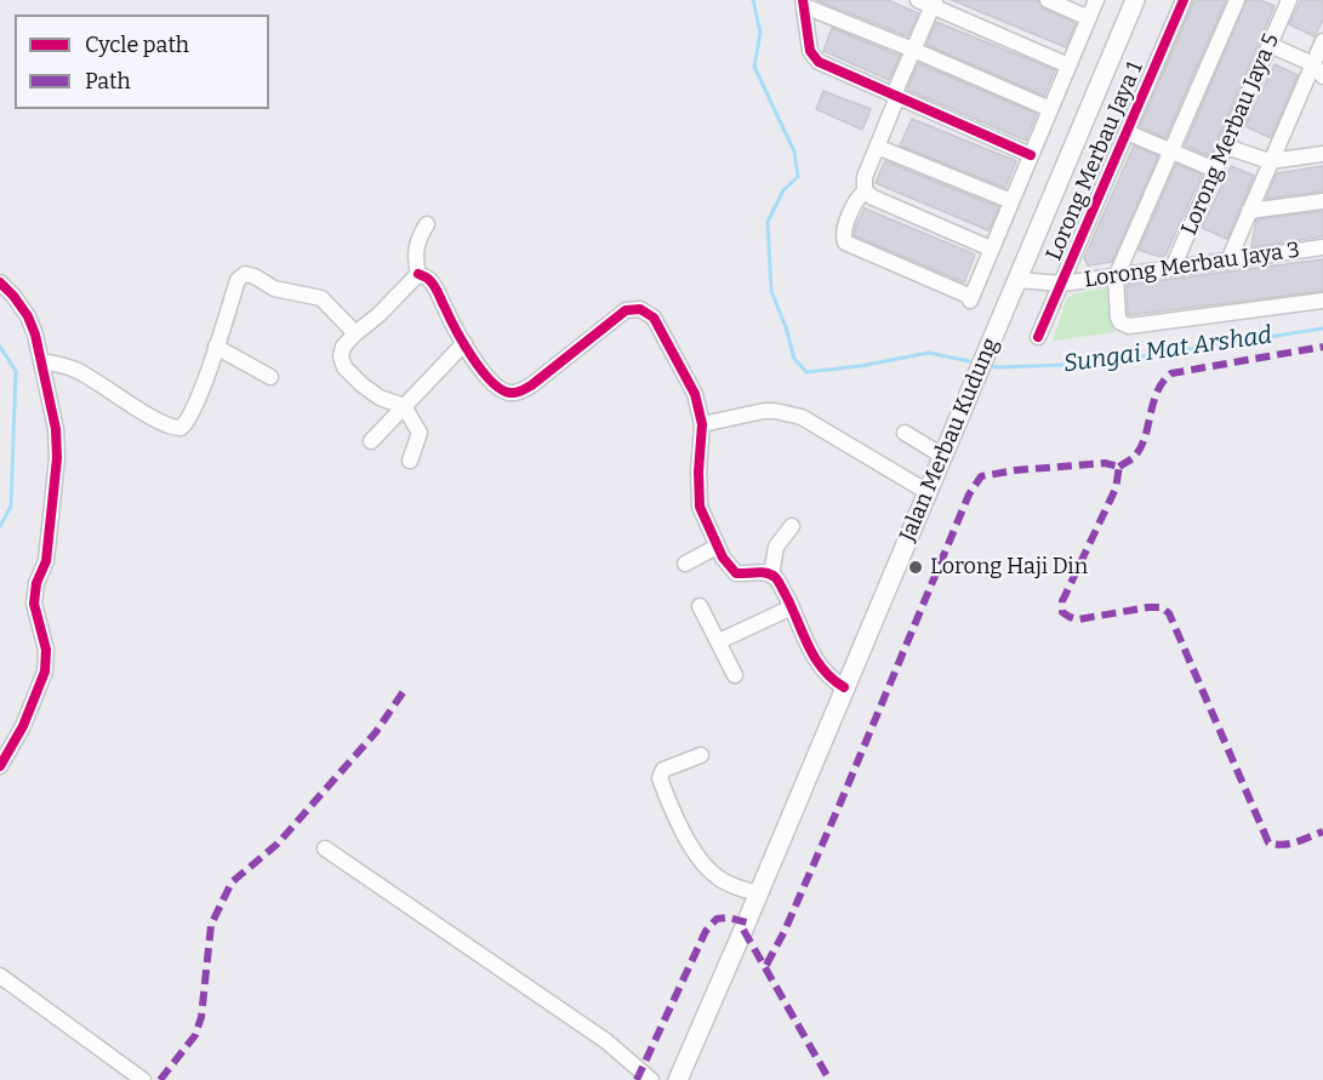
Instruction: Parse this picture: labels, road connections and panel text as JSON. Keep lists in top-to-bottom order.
{
  "streets": {
    "main road": ["Jalan Merbau Kudung"],
    "street": ["Lorong Merbau Jaya 5", "Lorong Merbau Jaya 1", "Lorong Merbau Jaya 3"]
  },
  "crossings": [
    ["Lorong Merbau Jaya 5", "Lorong Merbau Jaya 3"],
    ["Lorong Merbau Jaya 1", "Lorong Merbau Jaya 3"],
    ["Lorong Merbau Jaya 3", "Jalan Merbau Kudung"]
  ],
  "water": ["Sungai Mat Arshad"],
  "places": ["Lorong Haji Din"],
  "legend": ["Cycle path", "Path"]
}
